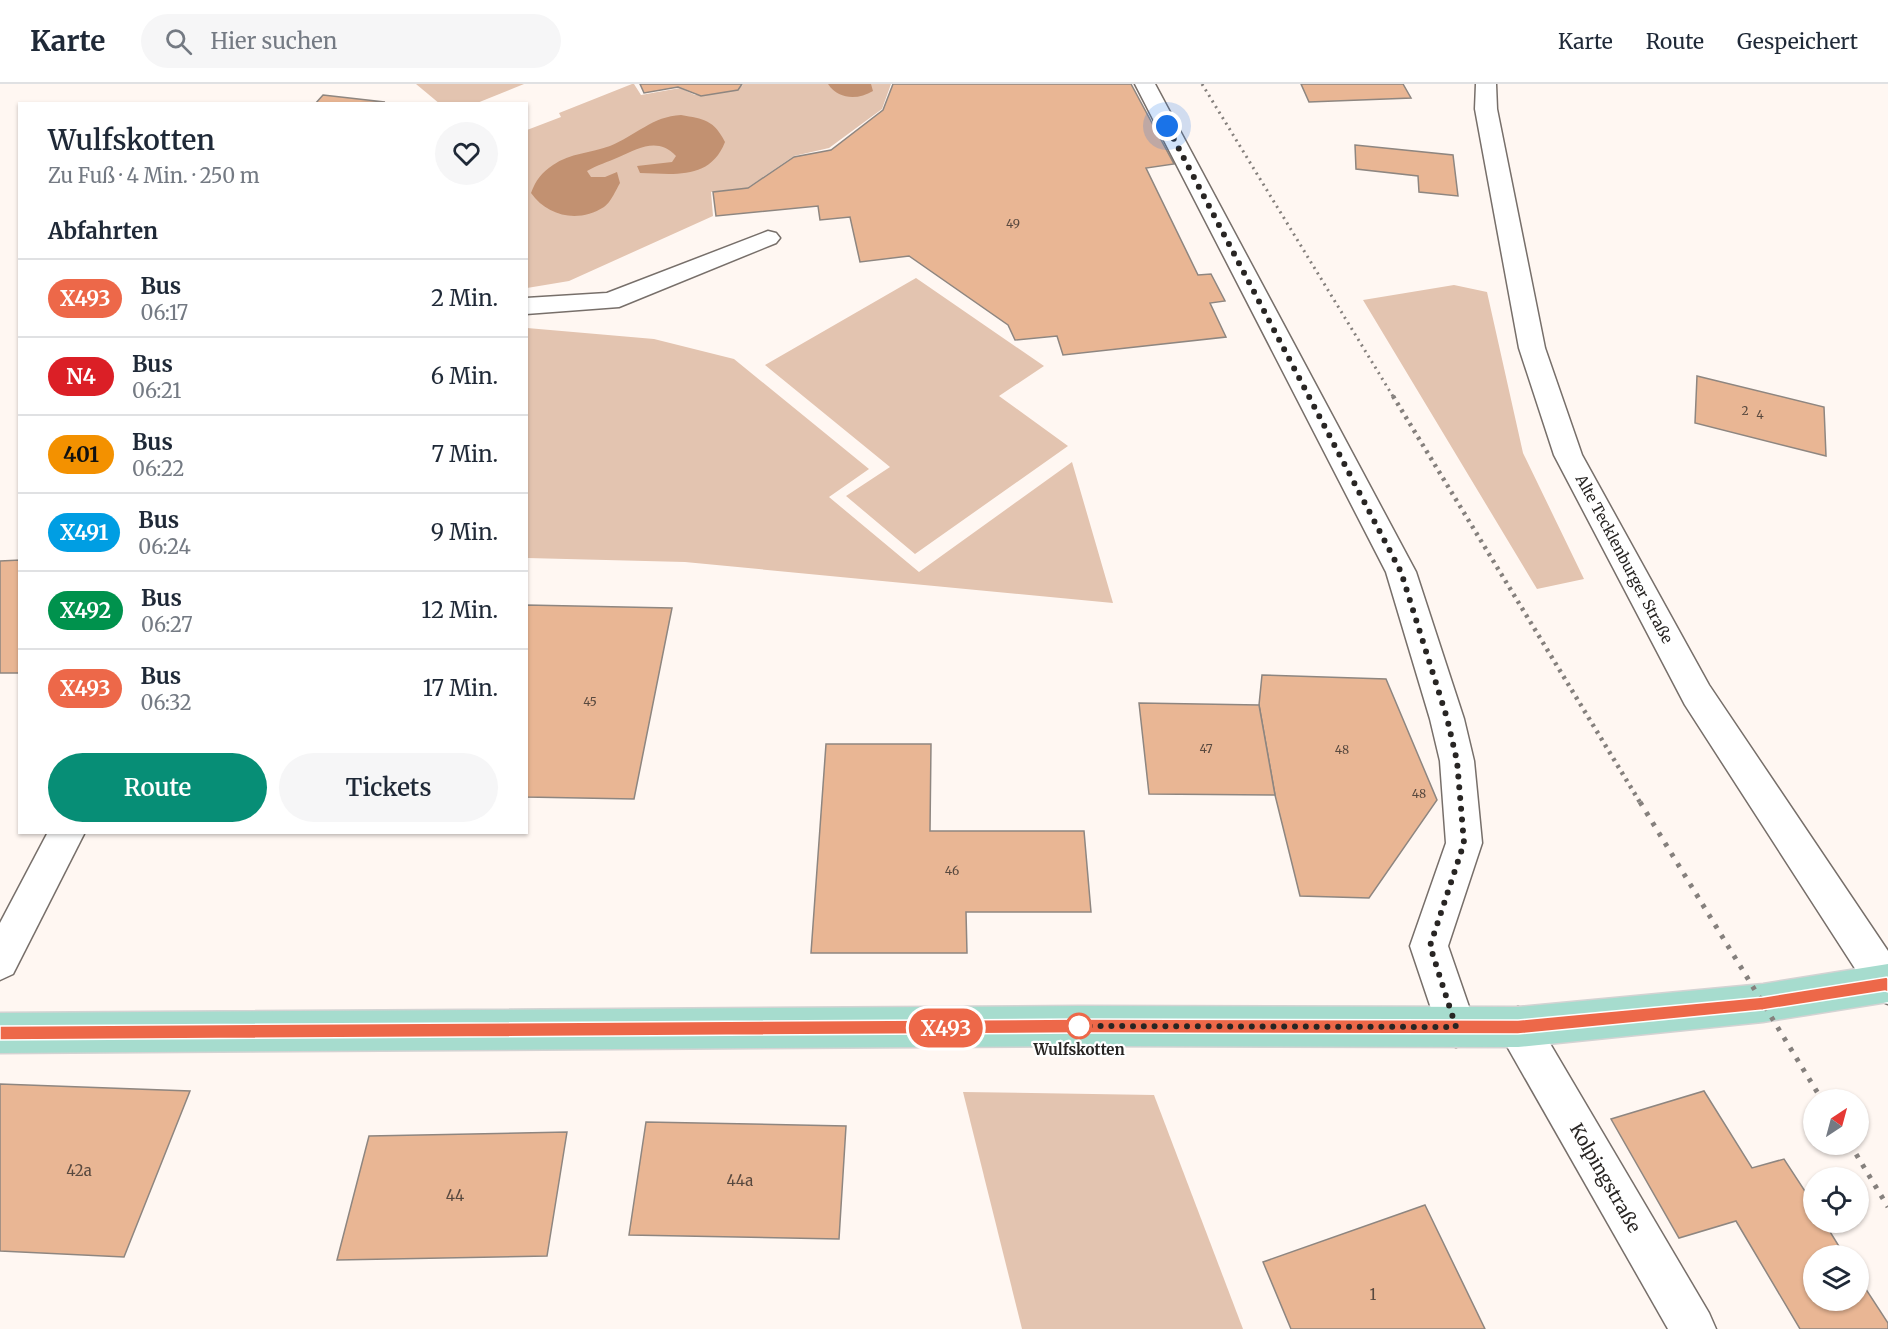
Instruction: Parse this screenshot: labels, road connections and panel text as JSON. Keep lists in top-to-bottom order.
{
  "streets": {
    "street": ["Alte Tecklenburger Straße", "Kolpingstraße"]
  },
  "places": ["Wulfskotten"],
  "lines": ["bus line X493"],
  "house_numbers": [
    "49",
    "2",
    "4",
    "45",
    "47",
    "48",
    "48",
    "46",
    "42a",
    "44a",
    "44",
    "1"
  ],
  "north": "top right",
  "page": {
    "header": "Karte",
    "search": "Hier suchen",
    "nav": ["Karte", "Route", "Gespeichert"],
    "on_map": "X493",
    "heading": [
      ["Wulfskotten", "Zu Fuß · 4 Min. · 250 m"],
      "Abfahrten"
    ],
    "list": [
      {
        "mark": "X493",
        "name": "Bus",
        "note": "06:17",
        "value": "2 Min."
      },
      {
        "mark": "N4",
        "name": "Bus",
        "note": "06:21",
        "value": "6 Min."
      },
      {
        "mark": "401",
        "name": "Bus",
        "note": "06:22",
        "value": "7 Min."
      },
      {
        "mark": "X491",
        "name": "Bus",
        "note": "06:24",
        "value": "9 Min."
      },
      {
        "mark": "X492",
        "name": "Bus",
        "note": "06:27",
        "value": "12 Min."
      },
      {
        "mark": "X493",
        "name": "Bus",
        "note": "06:32",
        "value": "17 Min."
      }
    ],
    "buttons": ["Route", "Tickets"]
  }
}
